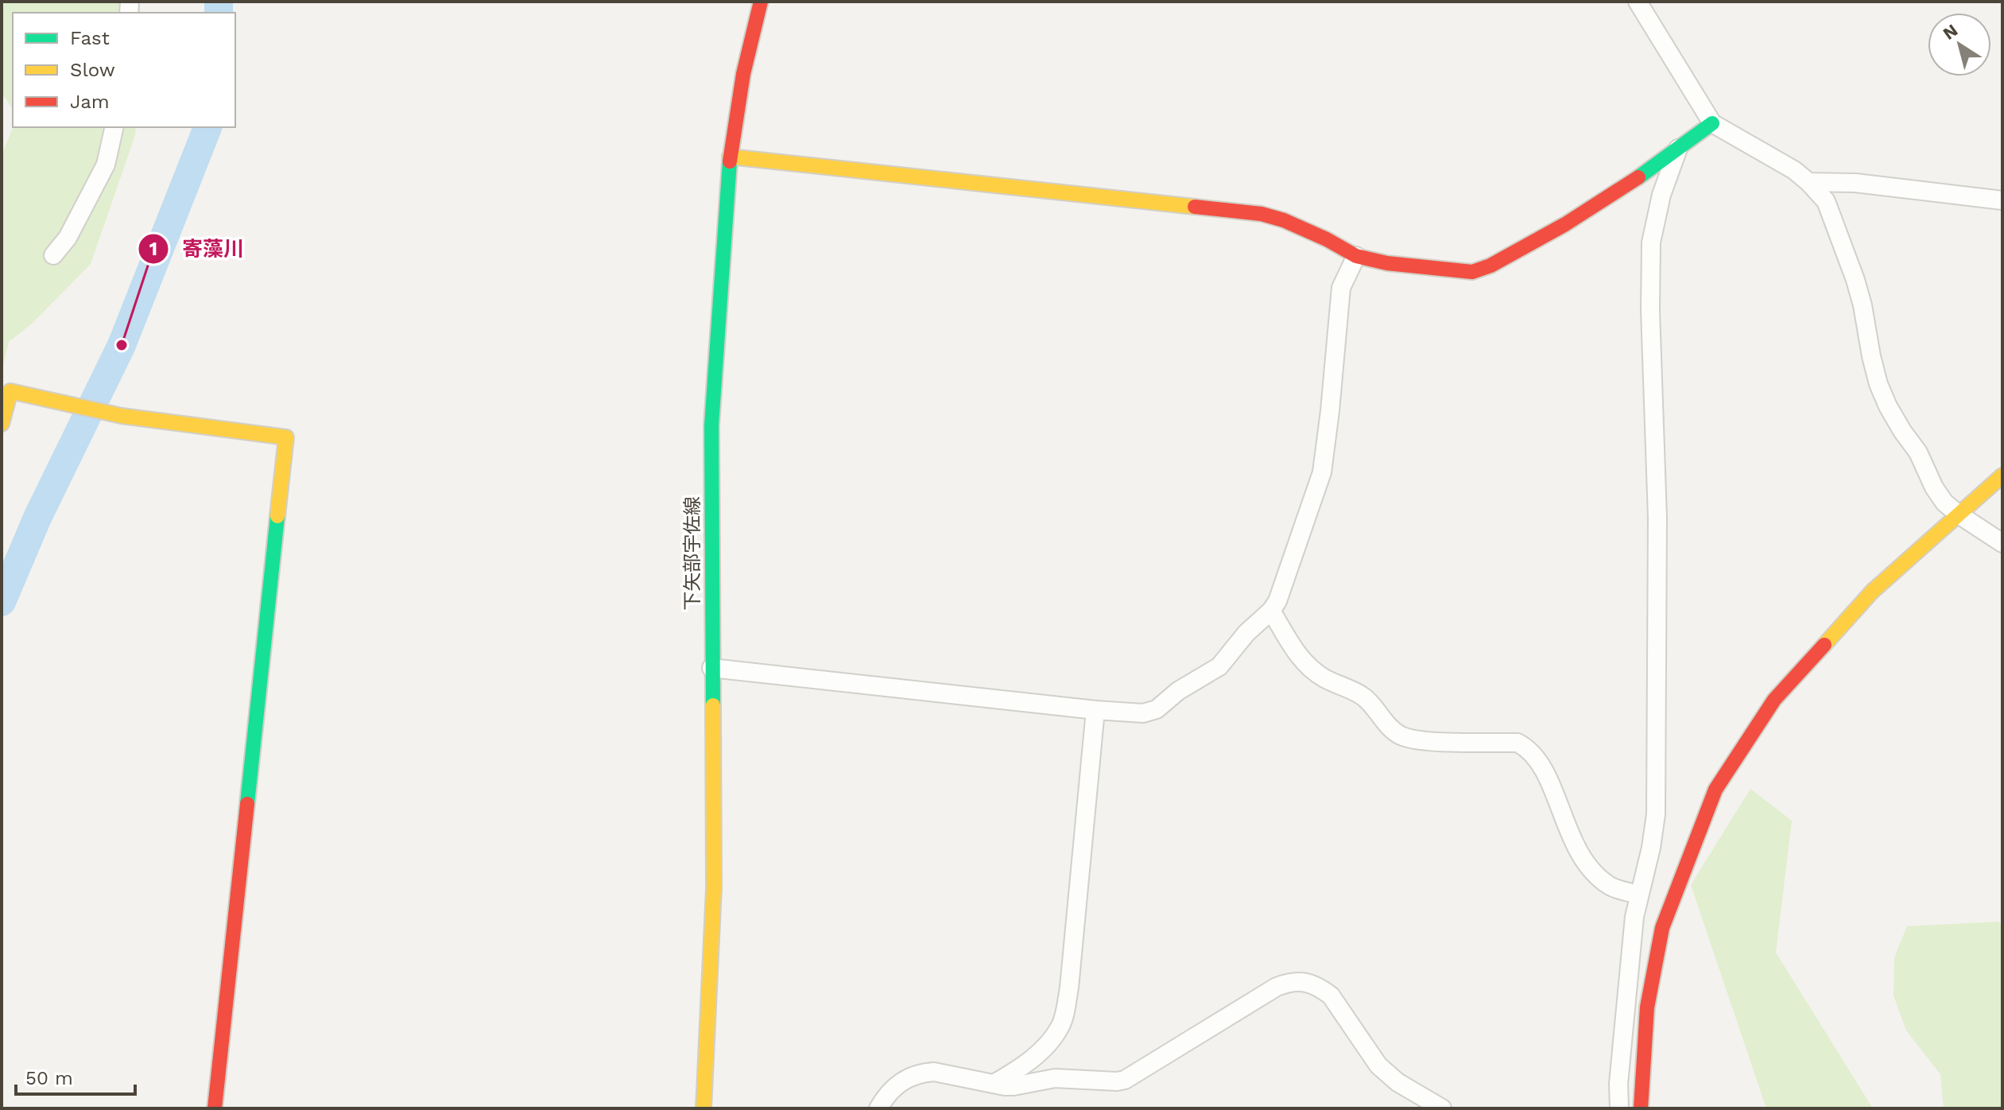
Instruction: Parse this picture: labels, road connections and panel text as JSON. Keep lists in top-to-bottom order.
{
  "streets": {
    "street": ["下矢部宇佐線"]
  },
  "places": ["寄藻川"],
  "legend": ["Fast", "Slow", "Jam"],
  "scale_bar": "50 m",
  "north": "top left"
}
